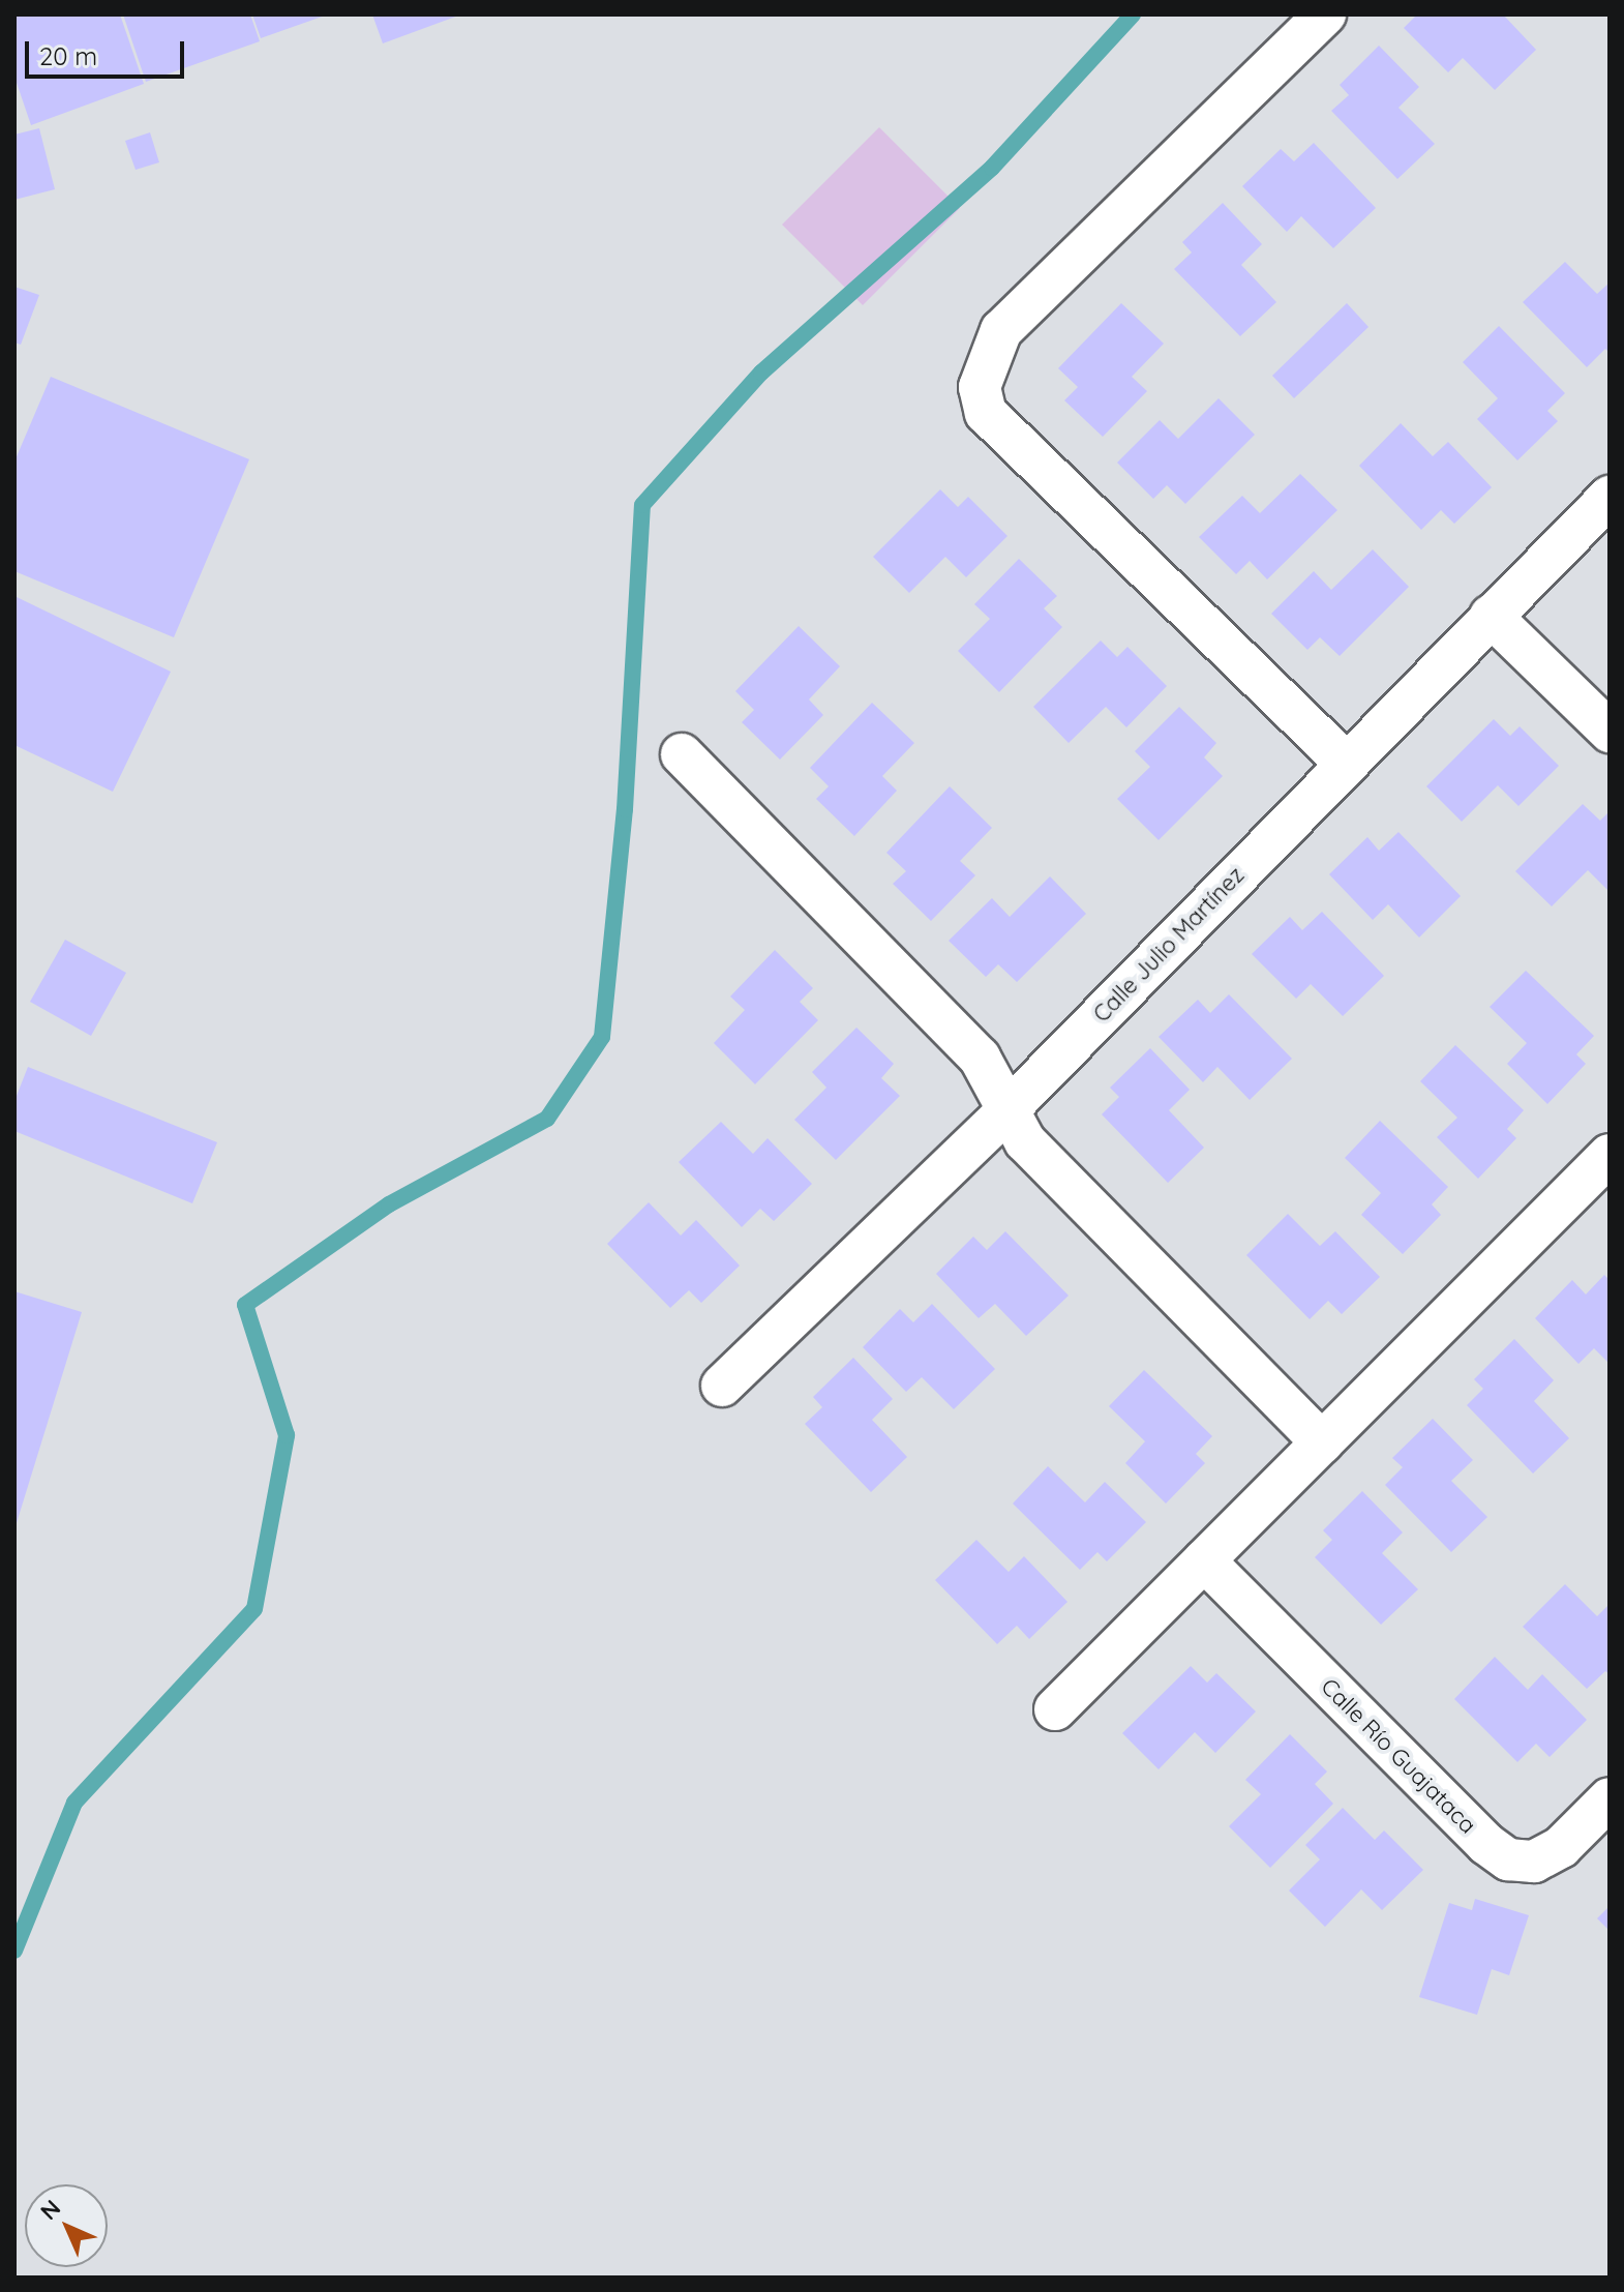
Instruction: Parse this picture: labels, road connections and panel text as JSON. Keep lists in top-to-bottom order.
{
  "streets": {
    "street": ["Calle Julio Martínez", "Calle Río Guajataca"]
  },
  "scale_bar": "20 m",
  "north": "top left"
}
